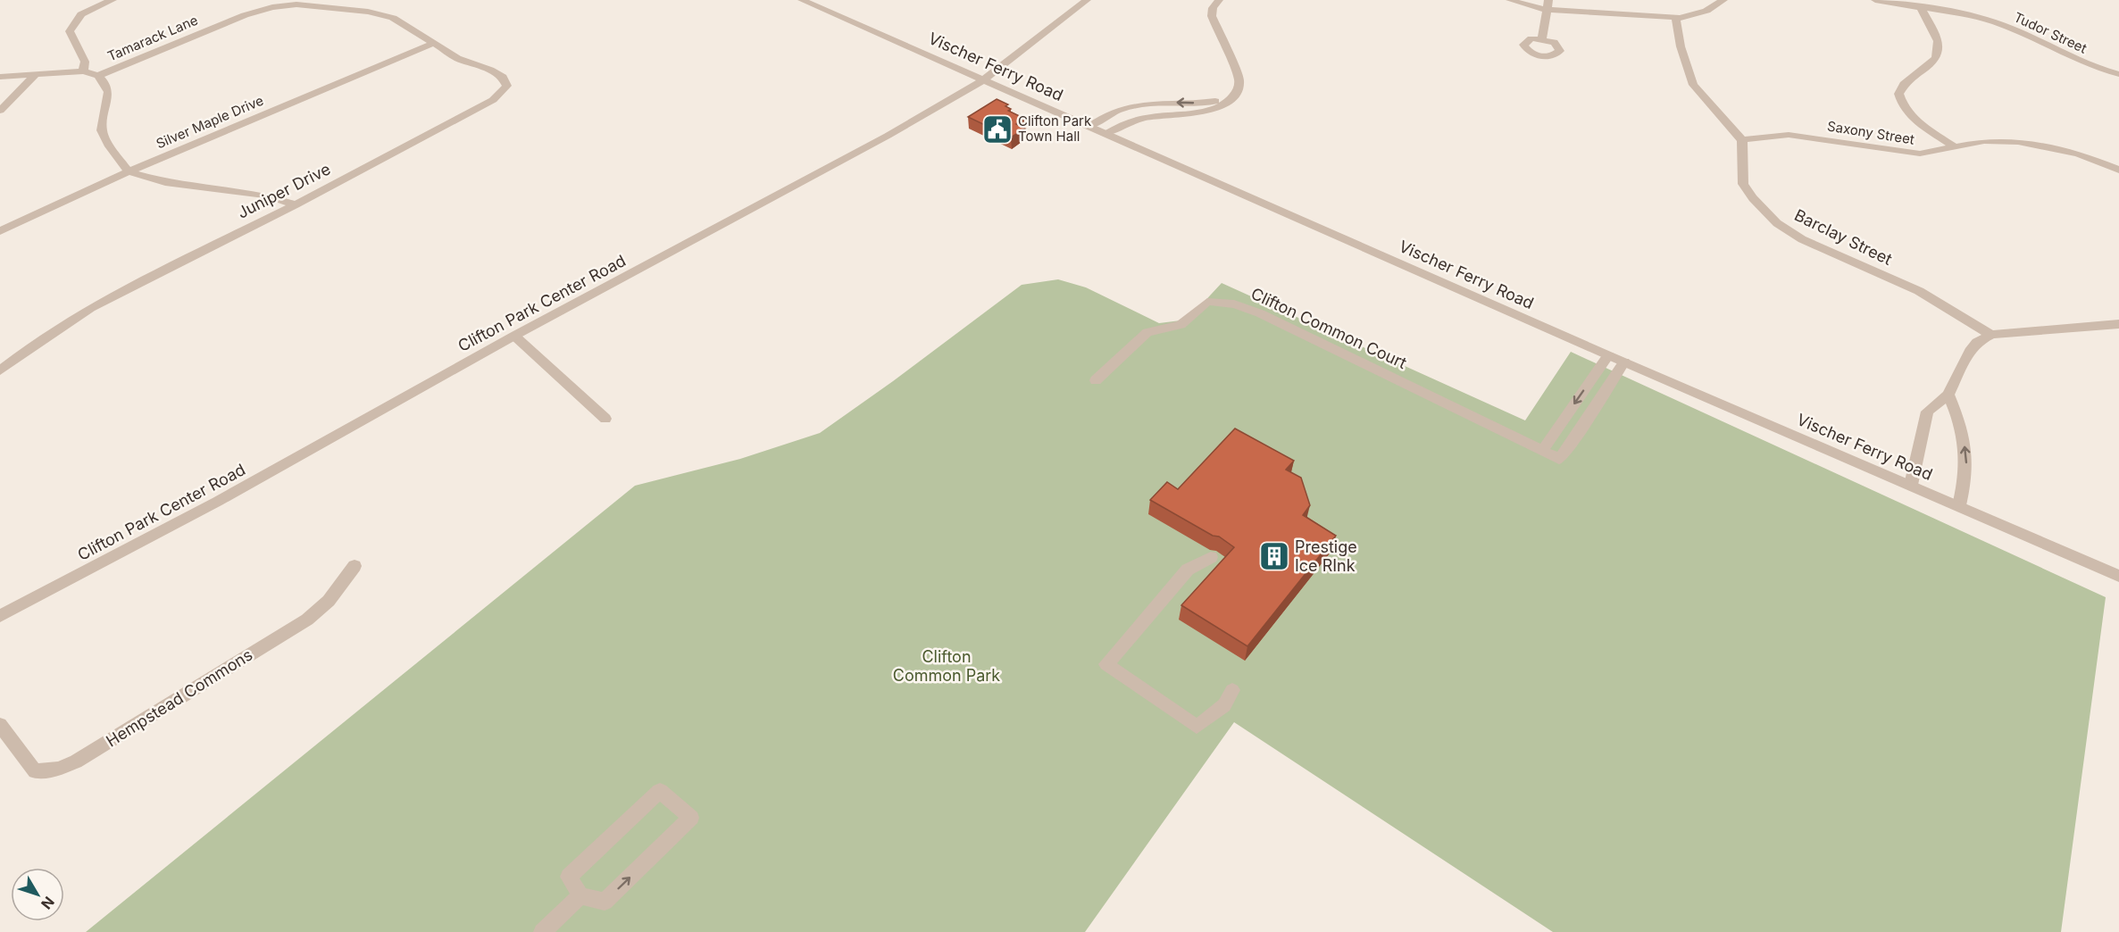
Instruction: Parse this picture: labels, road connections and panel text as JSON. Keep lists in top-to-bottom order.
{
  "streets": {
    "street": [
      "Tudor Street",
      "Tamarack Lane",
      "Vischer Ferry Road",
      "Silver Maple Drive",
      "Saxony Street",
      "Juniper Drive",
      "Barclay Street",
      "Clifton Park Center Road",
      "Clifton Common Court",
      "Hempstead Commons"
    ]
  },
  "crossings": [
    ["Tamarack Lane", "Silver Maple Drive"],
    ["Tamarack Lane", "Juniper Drive"],
    ["Vischer Ferry Road", "Clifton Park Center Road"],
    ["Vischer Ferry Road", "Clifton Common Court"],
    ["Silver Maple Drive", "Juniper Drive"],
    ["Saxony Street", "Barclay Street"]
  ],
  "parks": ["Clifton Common Park"],
  "places": {
    "public building": ["Clifton Park Town Hall"],
    "building": ["Prestige Ice RInk"]
  },
  "north": "bottom right"
}
